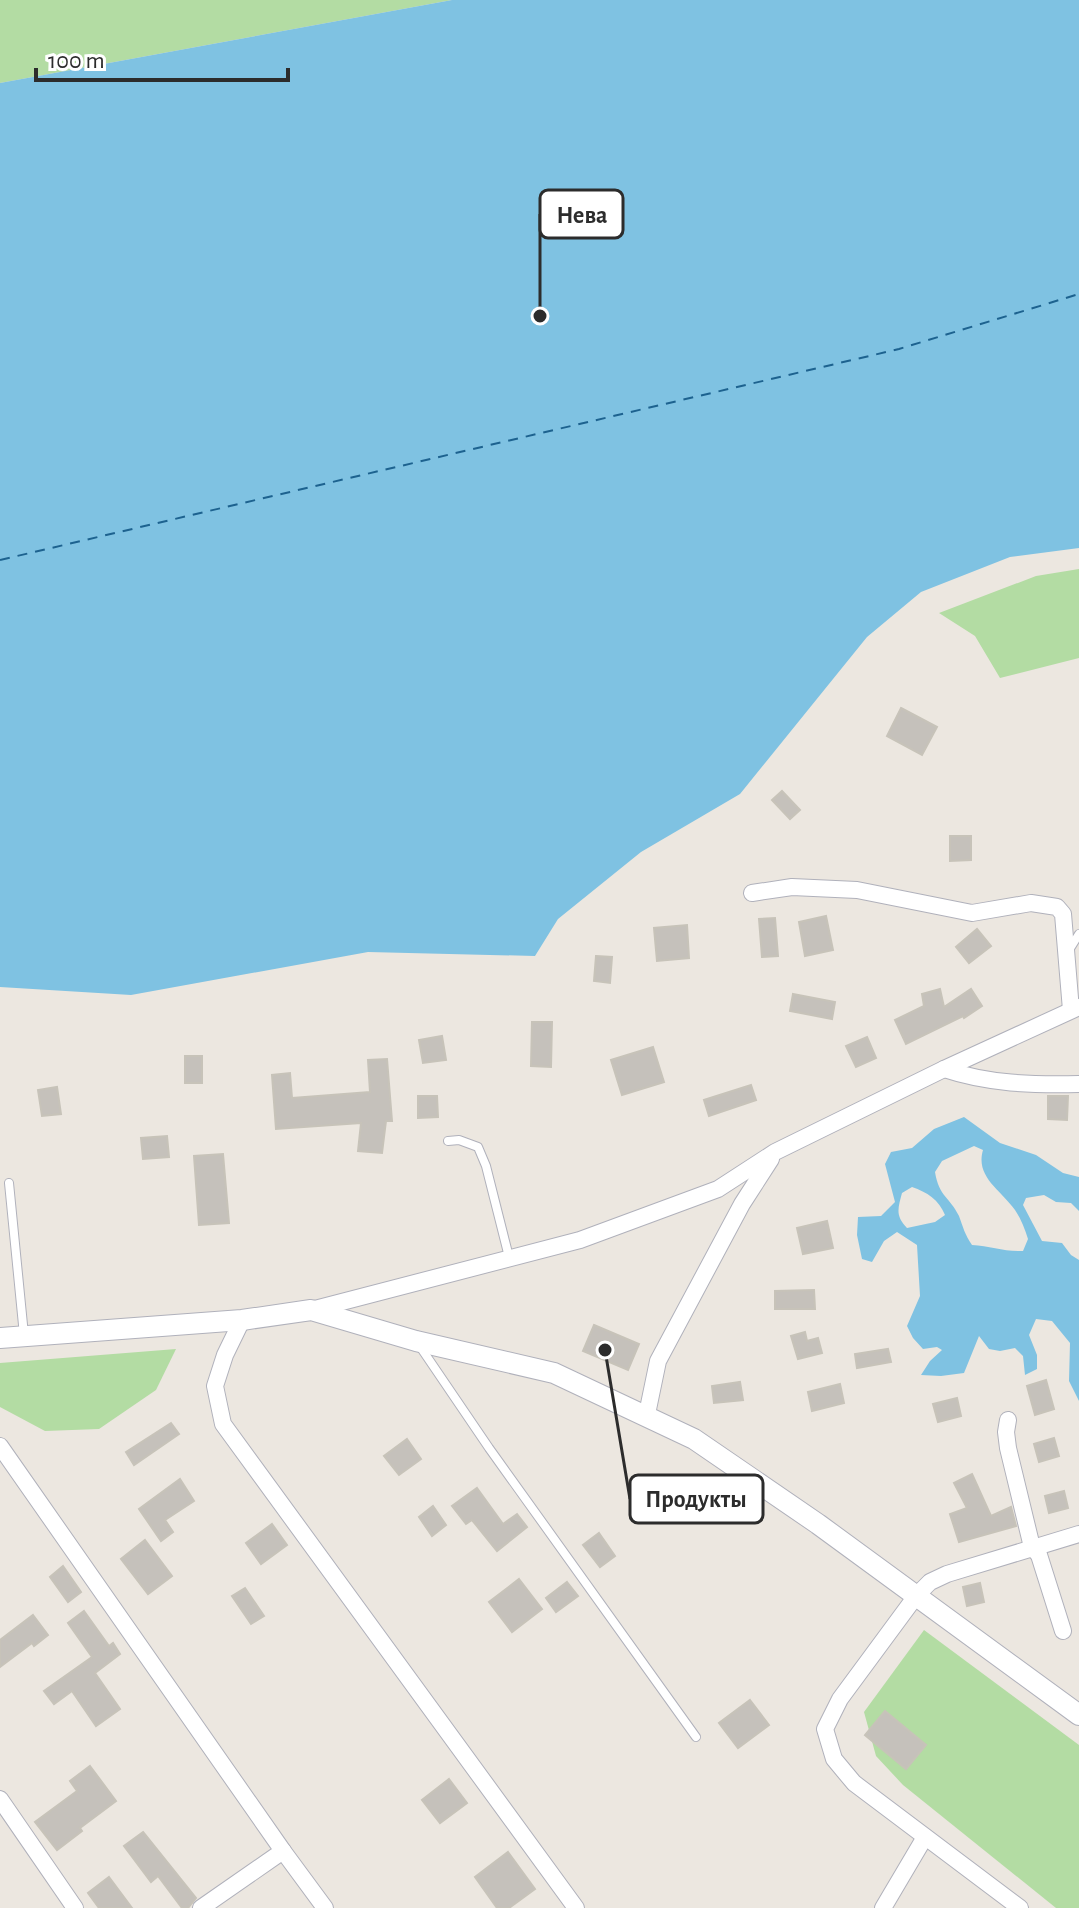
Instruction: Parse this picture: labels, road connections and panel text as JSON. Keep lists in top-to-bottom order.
{
  "places": ["Нева", "Продукты"],
  "scale_bar": "100 m"
}
